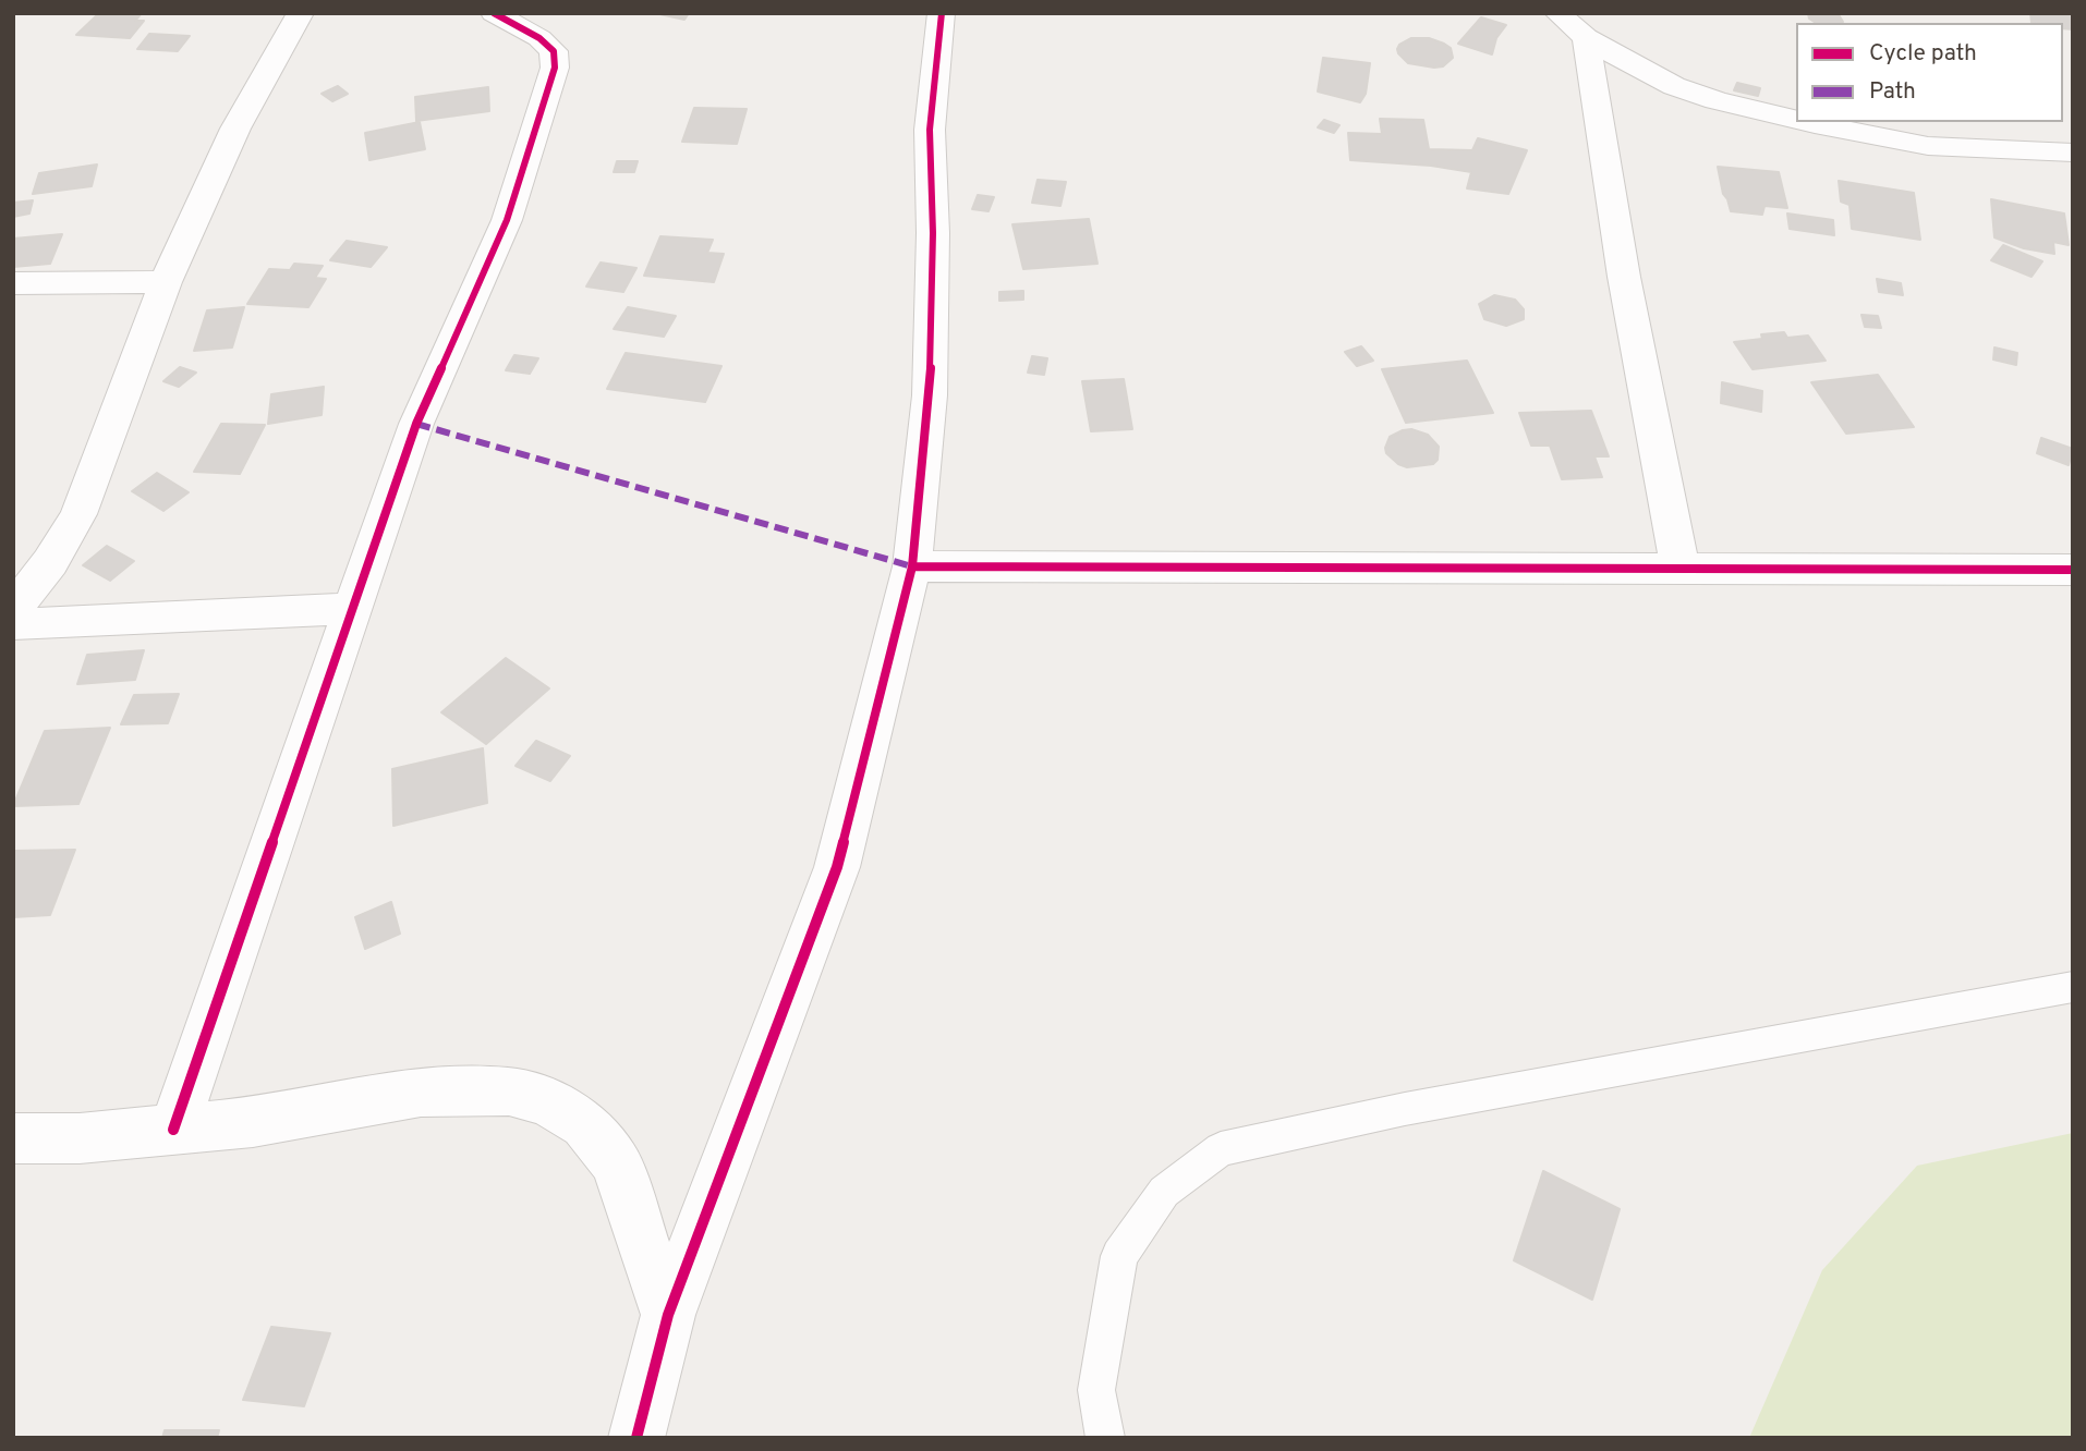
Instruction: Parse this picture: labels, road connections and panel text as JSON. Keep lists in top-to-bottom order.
{
  "legend": ["Cycle path", "Path"]
}
